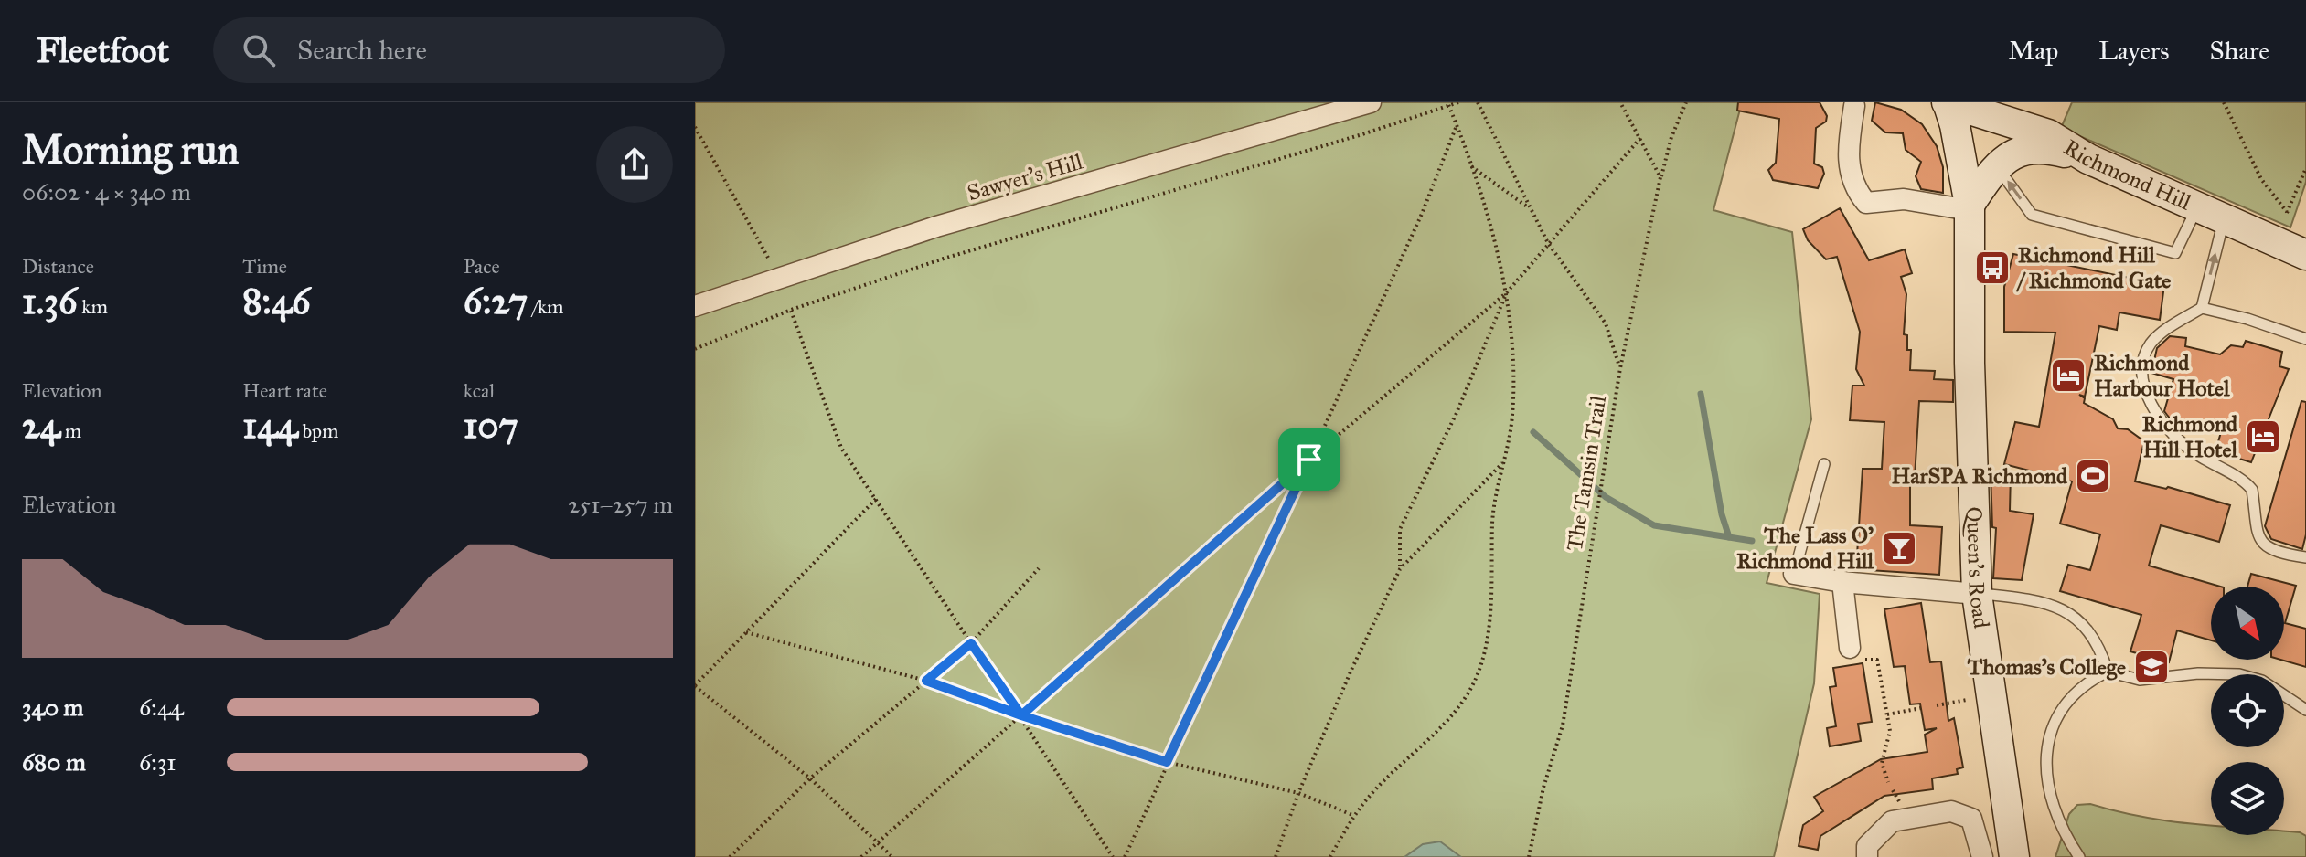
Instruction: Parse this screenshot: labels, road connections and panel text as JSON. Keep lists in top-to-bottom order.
{
  "streets": {
    "main road": ["Richmond Hill", "Queen's Road"],
    "street": ["Sawyer's Hill"],
    "path": ["The Tamsin Trail"]
  },
  "crossings": [
    ["Richmond Hill", "Queen's Road"]
  ],
  "places": {
    "bus stop": ["Richmond Hill / Richmond Gate"],
    "hotel": ["Richmond Harbour Hotel", "Richmond Hill Hotel"],
    "sports": ["HarSPA Richmond"],
    "bar": ["The Lass O' Richmond Hill"],
    "school or university": ["Thomas's College"]
  },
  "north": "bottom right",
  "page": {
    "header": "Fleetfoot",
    "search": "Search here",
    "nav": ["Map", "Layers", "Share"],
    "heading": ["Morning run", "06:02 · 4 × 340 m"],
    "stats": [
      ["Distance", "1.36 km"],
      ["Time", "8:46"],
      ["Pace", "6:27 /km"],
      ["Elevation", "24 m"],
      ["Heart rate", "144 bpm"],
      ["kcal", "107"]
    ],
    "chart": ["Elevation", "251–257 m"],
    "list": [
      {
        "name": "340 m",
        "note": "6:44"
      },
      {
        "name": "680 m",
        "note": "6:31"
      }
    ]
  }
}
